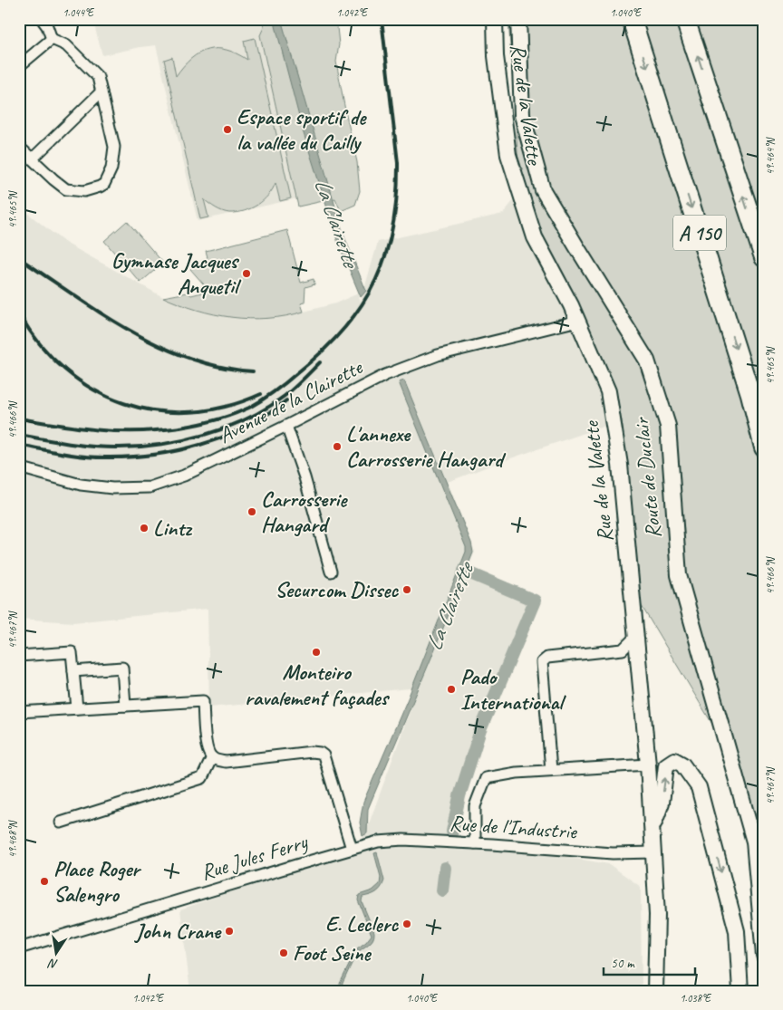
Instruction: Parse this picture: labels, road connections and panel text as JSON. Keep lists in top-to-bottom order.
{
  "streets": {
    "highway": ["A 150"],
    "street": [
      "Rue de la Valette",
      "Avenue de la Clairette",
      "Route de Duclair",
      "Rue de l'Industrie",
      "Rue Jules Ferry"
    ]
  },
  "crossings": [
    ["Rue de la Valette", "Avenue de la Clairette"],
    ["Rue de la Valette", "Rue de l'Industrie"],
    ["Rue de l'Industrie", "Rue Jules Ferry"]
  ],
  "water": ["La Clairette"],
  "places": [
    "Espace sportif de la vallée du Cailly",
    "Gymnase Jacques Anquetil",
    "L'annexe Carrosserie Hangard",
    "Carrosserie Hangard",
    "Lintz",
    "Securcom Dissec",
    "Monteiro ravalement façades",
    "Pado International",
    "Place Roger Salengro",
    "E. Leclerc",
    "John Crane",
    "Foot Seine"
  ],
  "scale_bar": "50 m",
  "north": "bottom",
  "coordinates": [
    "1.044°E",
    "1.042°E",
    "1.040°E",
    "49.464°N",
    "49.465°N",
    "49.466°N",
    "49.467°N",
    "49.468°N",
    "1.038°E"
  ]
}
